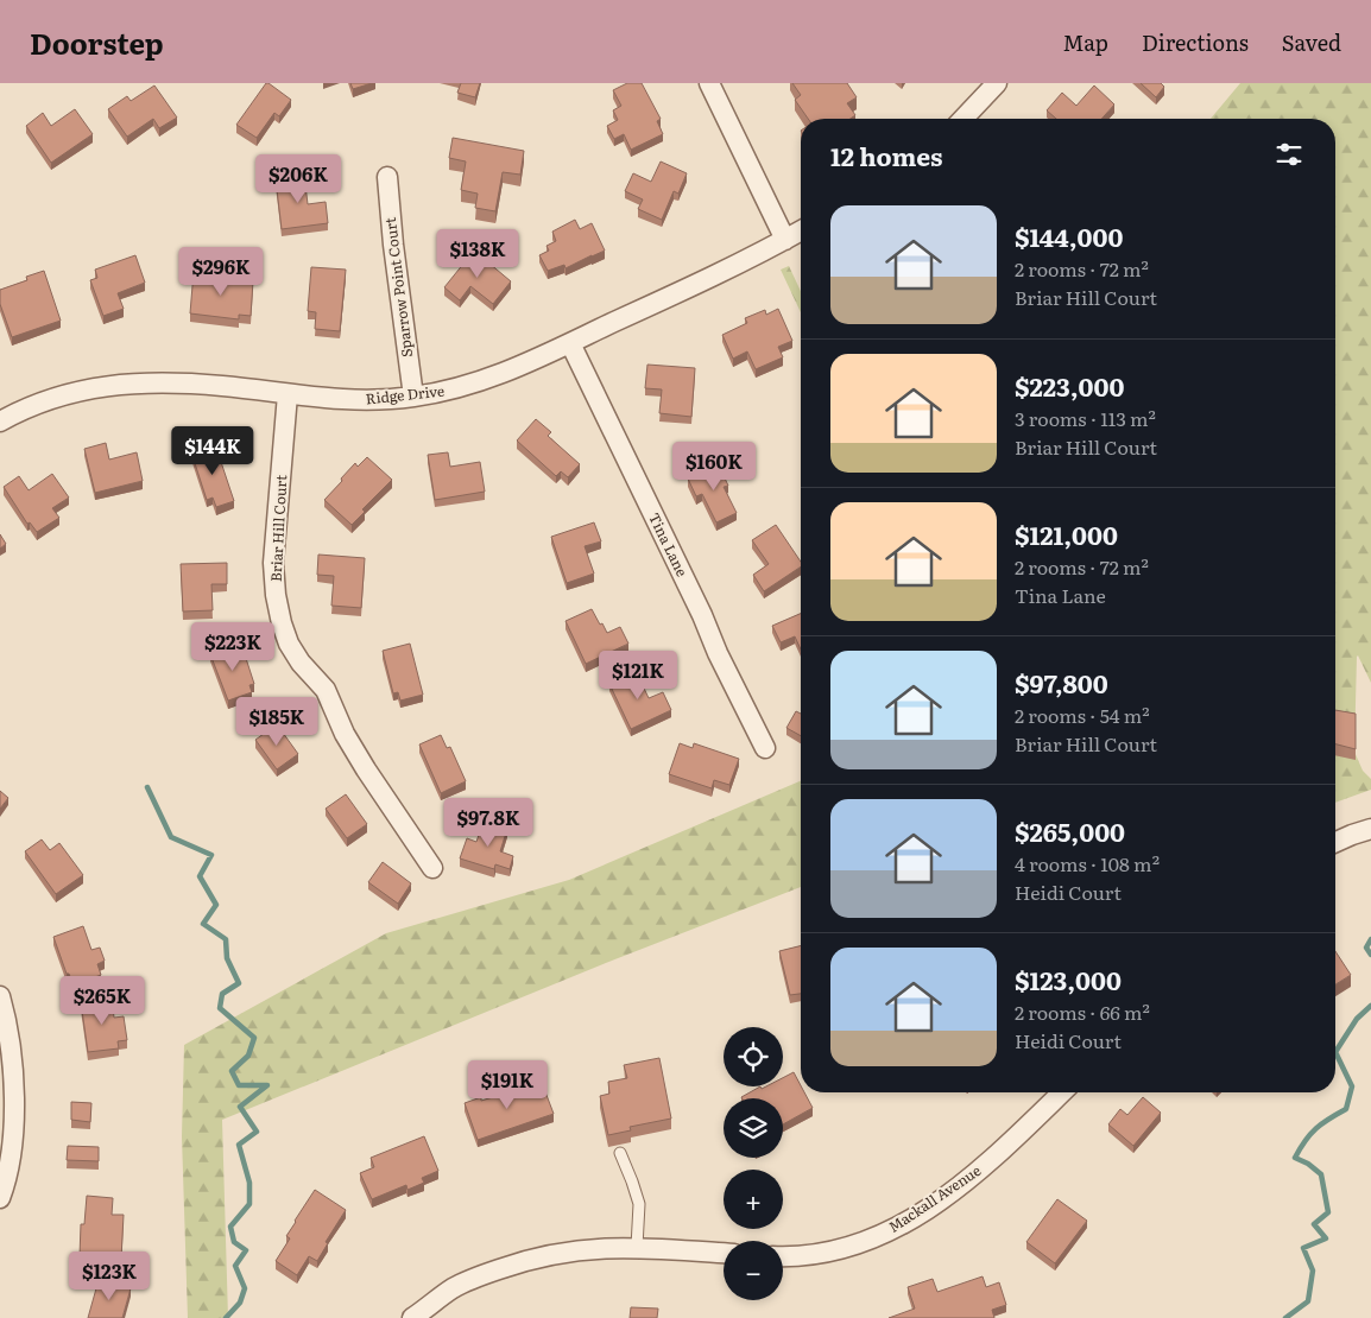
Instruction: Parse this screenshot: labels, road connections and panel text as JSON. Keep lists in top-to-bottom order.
{
  "streets": {
    "street": [
      "Sparrow Point Court",
      "Ridge Drive",
      "Briar Hill Court",
      "Tina Lane",
      "Mackall Avenue"
    ]
  },
  "crossings": [
    ["Sparrow Point Court", "Ridge Drive"],
    ["Ridge Drive", "Briar Hill Court"],
    ["Ridge Drive", "Tina Lane"]
  ],
  "page": {
    "header": "Doorstep",
    "nav": ["Map", "Directions", "Saved"],
    "heading": "12 homes",
    "price": [
      "$206K",
      "$138K",
      "$296K",
      "$144K",
      "$160K",
      "$223K",
      "$121K",
      "$185K",
      "$97.8K",
      "$265K",
      "$191K",
      "$123K"
    ],
    "list": [
      {
        "name": "$144,000",
        "note": "2 rooms · 72 m² · Briar Hill Court"
      },
      {
        "name": "$223,000",
        "note": "3 rooms · 113 m² · Briar Hill Court"
      },
      {
        "name": "$121,000",
        "note": "2 rooms · 72 m² · Tina Lane"
      },
      {
        "name": "$97,800",
        "note": "2 rooms · 54 m² · Briar Hill Court"
      },
      {
        "name": "$265,000",
        "note": "4 rooms · 108 m² · Heidi Court"
      },
      {
        "name": "$123,000",
        "note": "2 rooms · 66 m² · Heidi Court"
      }
    ],
    "map_buttons": ["+", "−"]
  }
}
